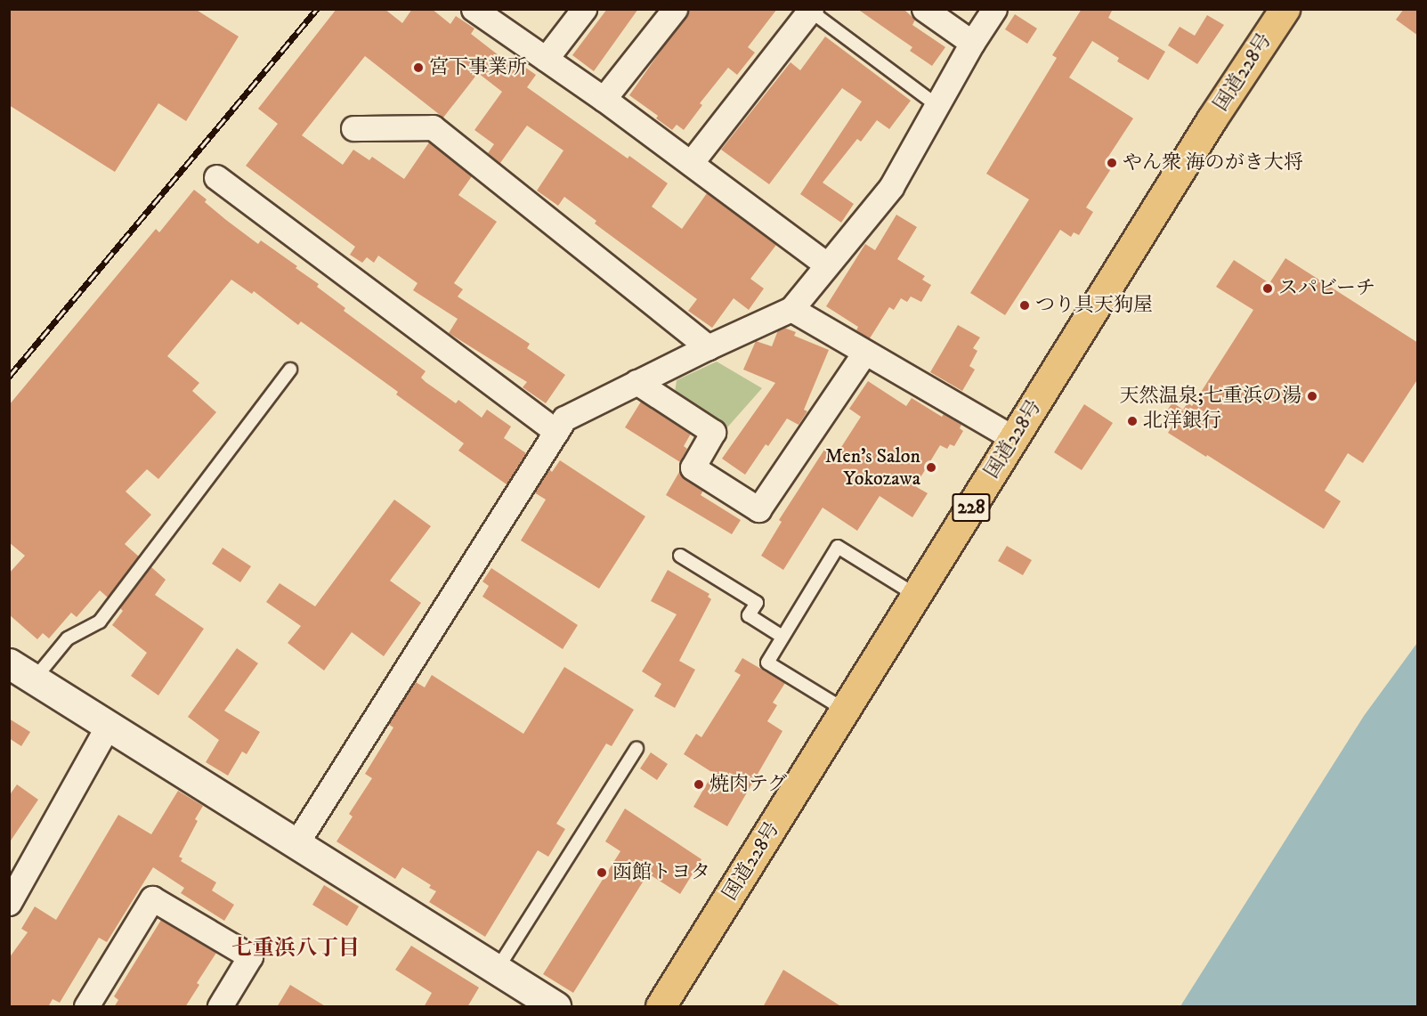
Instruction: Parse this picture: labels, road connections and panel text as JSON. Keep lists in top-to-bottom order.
{
  "streets": {
    "highway": ["国道228号", "228"]
  },
  "districts": ["七重浜八丁目"],
  "places": [
    "宮下事業所",
    "やん衆 海のがき大将",
    "スパビーチ",
    "つり具天狗屋",
    "天然温泉;七重浜の湯",
    "北洋銀行",
    "Men's Salon Yokozawa",
    "焼肉テグ",
    "函館トヨタ"
  ]
}
